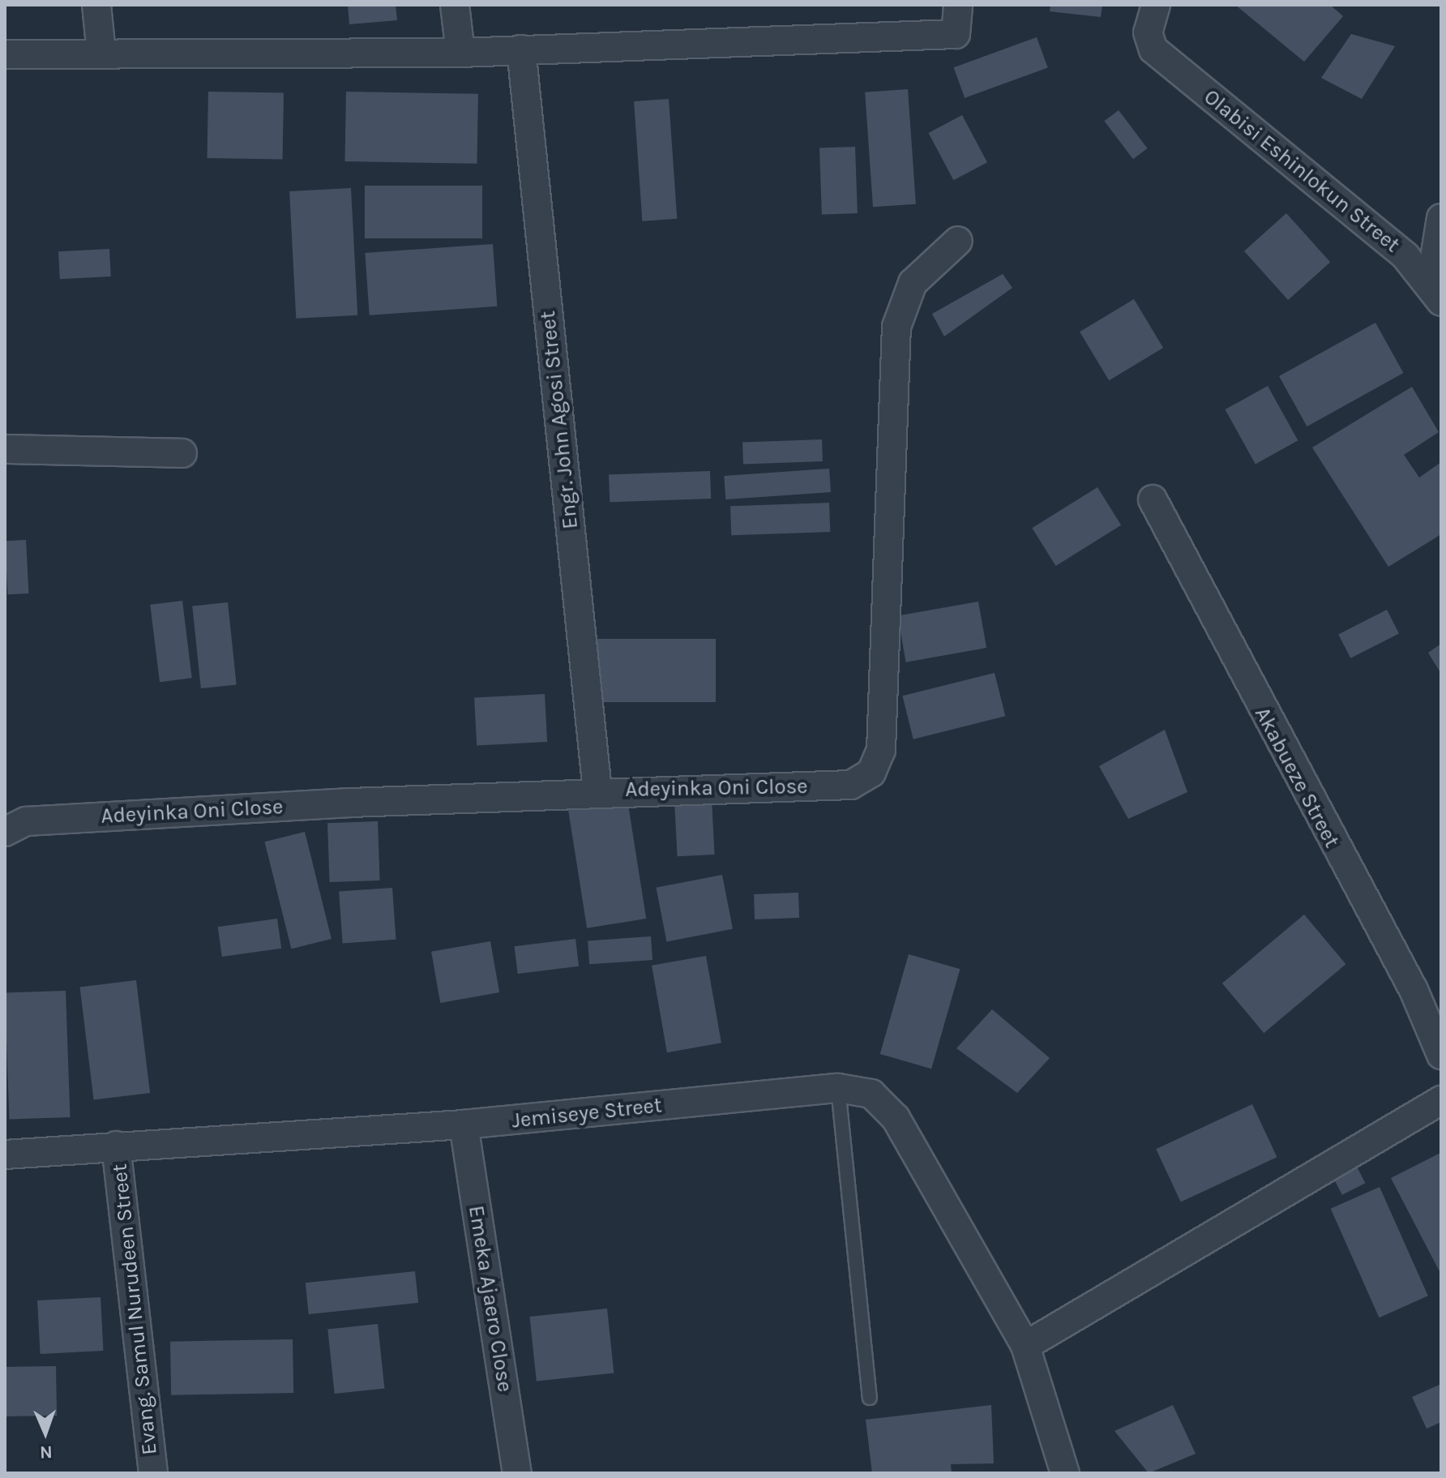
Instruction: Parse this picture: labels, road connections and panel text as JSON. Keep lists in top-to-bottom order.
{
  "streets": {
    "street": [
      "Olabisi Eshinlokun Street",
      "Engr. John Agosi Street",
      "Akabueze Street",
      "Adeyinka Oni Close",
      "Jemiseye Street",
      "Emeka Ajaero Close",
      "Evang. Samul Nurudeen Street"
    ]
  },
  "crossings": [
    ["Engr. John Agosi Street", "Adeyinka Oni Close"],
    ["Jemiseye Street", "Emeka Ajaero Close"],
    ["Jemiseye Street", "Evang. Samul Nurudeen Street"]
  ],
  "north": "bottom"
}
